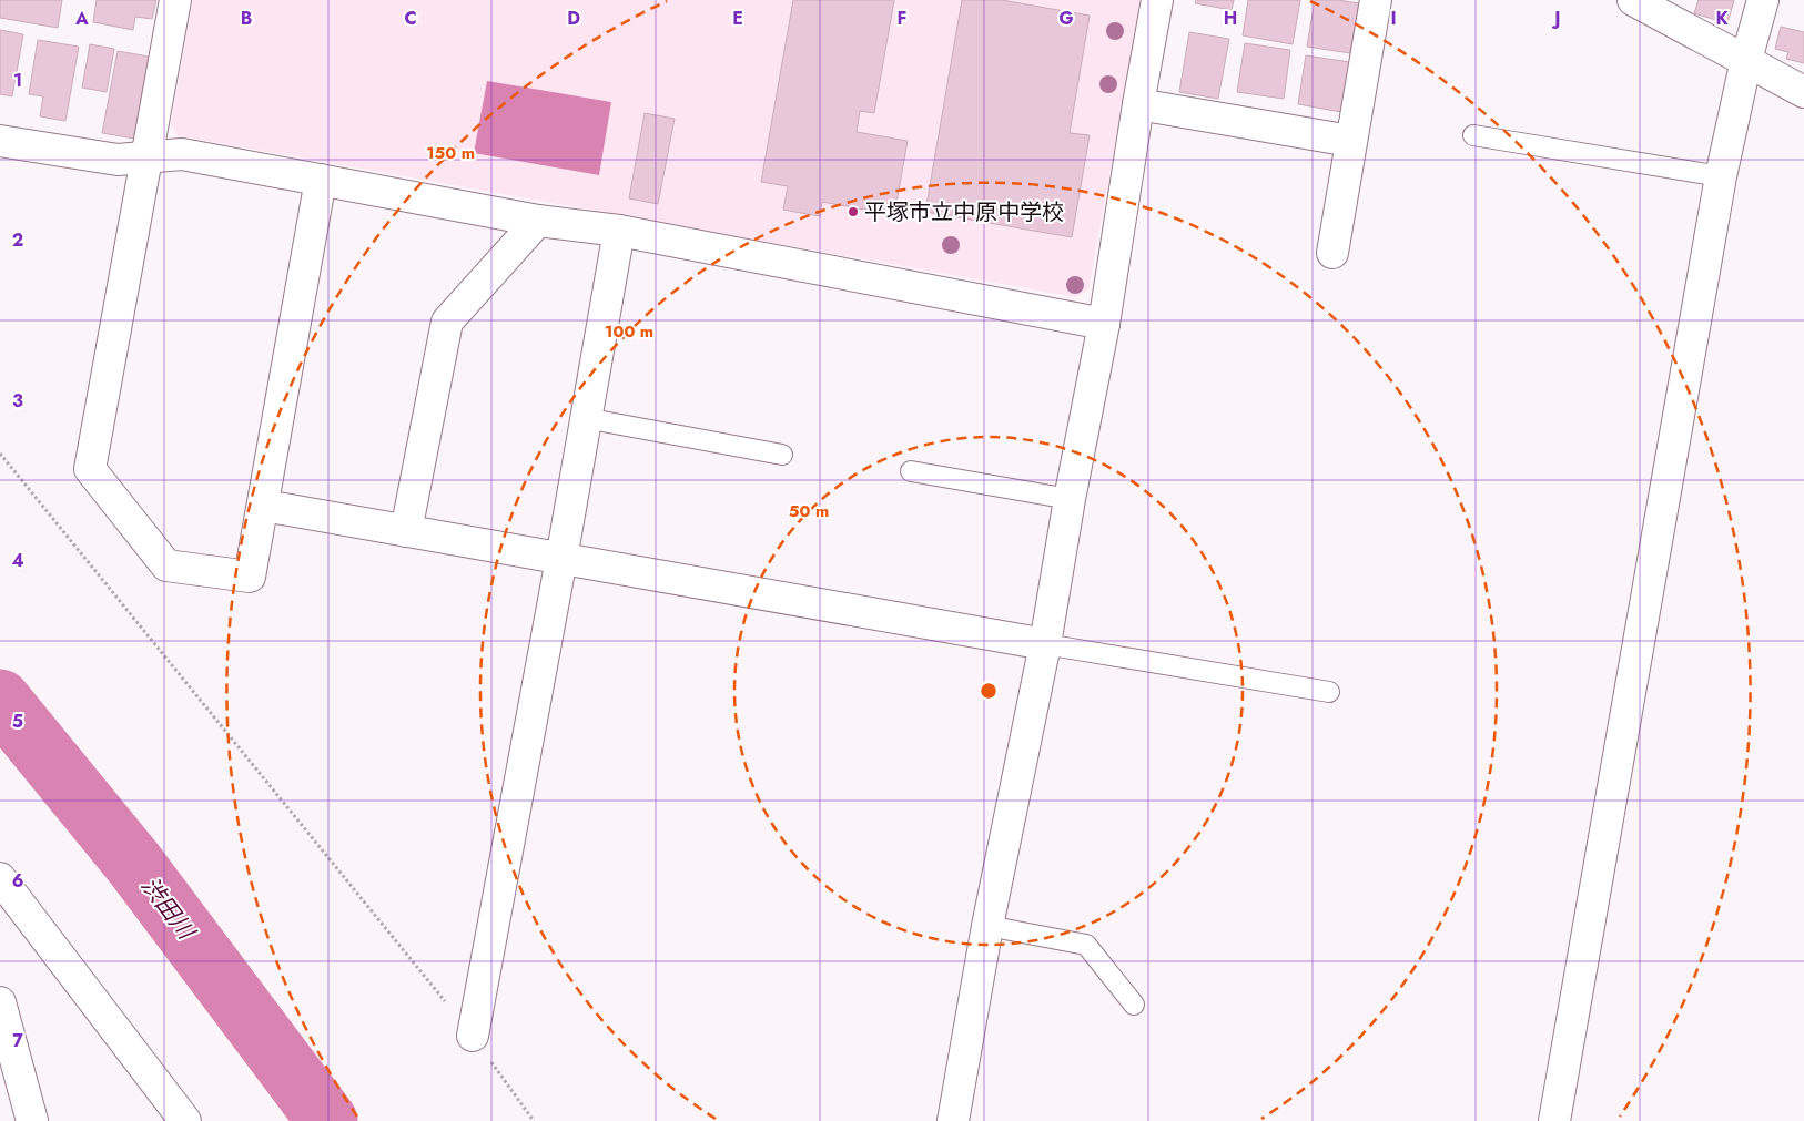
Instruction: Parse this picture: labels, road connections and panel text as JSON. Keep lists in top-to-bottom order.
{
  "water": ["渋田川"],
  "places": ["平塚市立中原中学校"],
  "grid": {
    "columns": [
      "A",
      "B",
      "C",
      "D",
      "E",
      "F",
      "G",
      "H",
      "I",
      "J",
      "K"
    ],
    "rows": [
      "1",
      "2",
      "3",
      "4",
      "5",
      "6",
      "7"
    ]
  },
  "rings": ["150 m", "100 m", "50 m"]
}
